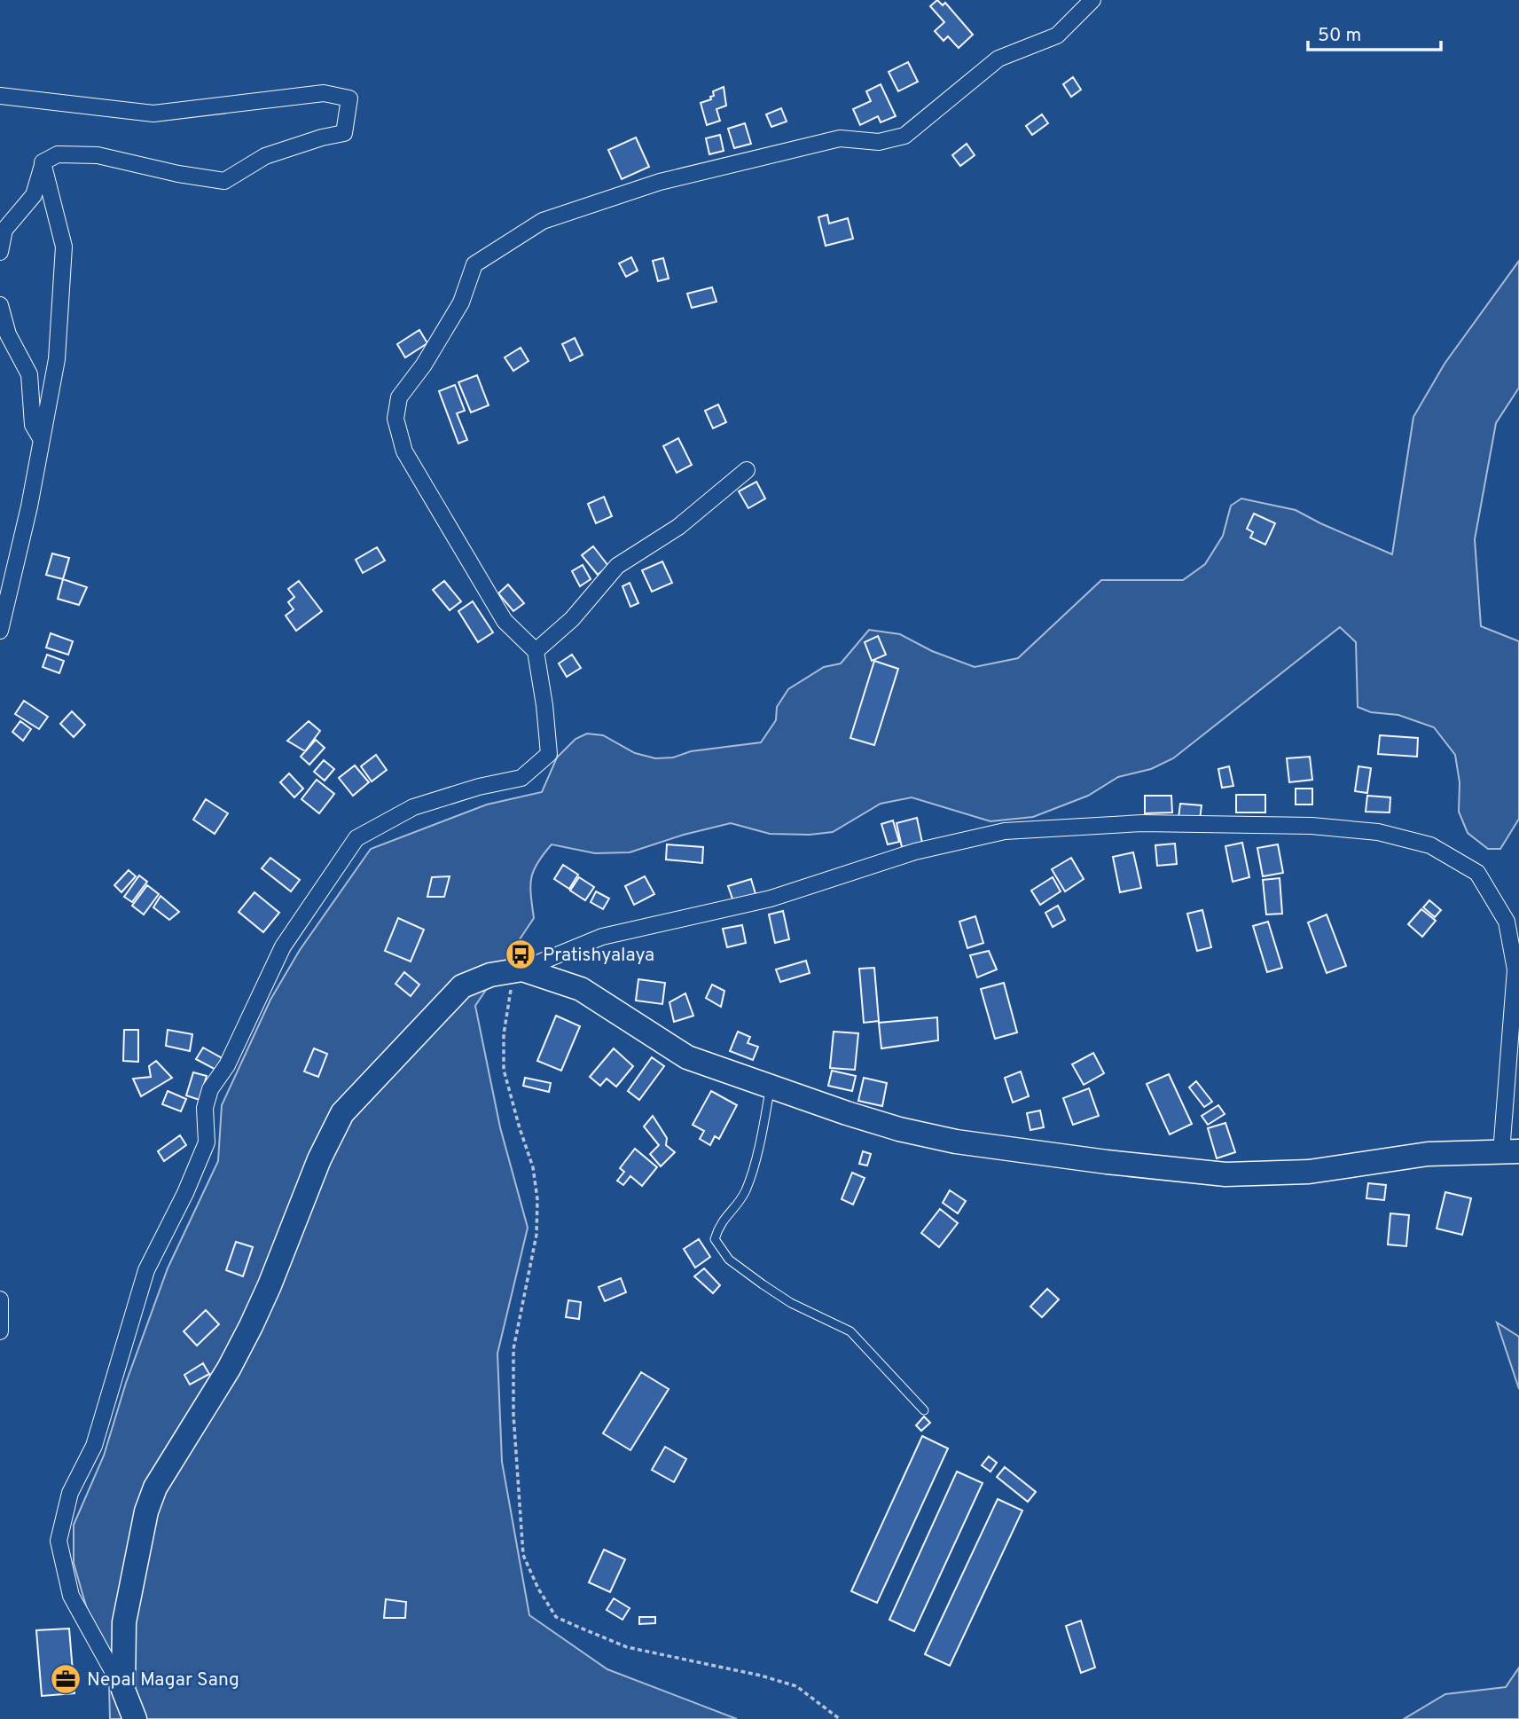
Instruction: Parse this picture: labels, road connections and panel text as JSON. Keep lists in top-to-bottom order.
{
  "places": {
    "bus stop": ["Pratishyalaya"],
    "office": ["Nepal Magar Sang"]
  },
  "scale_bar": "50 m"
}
